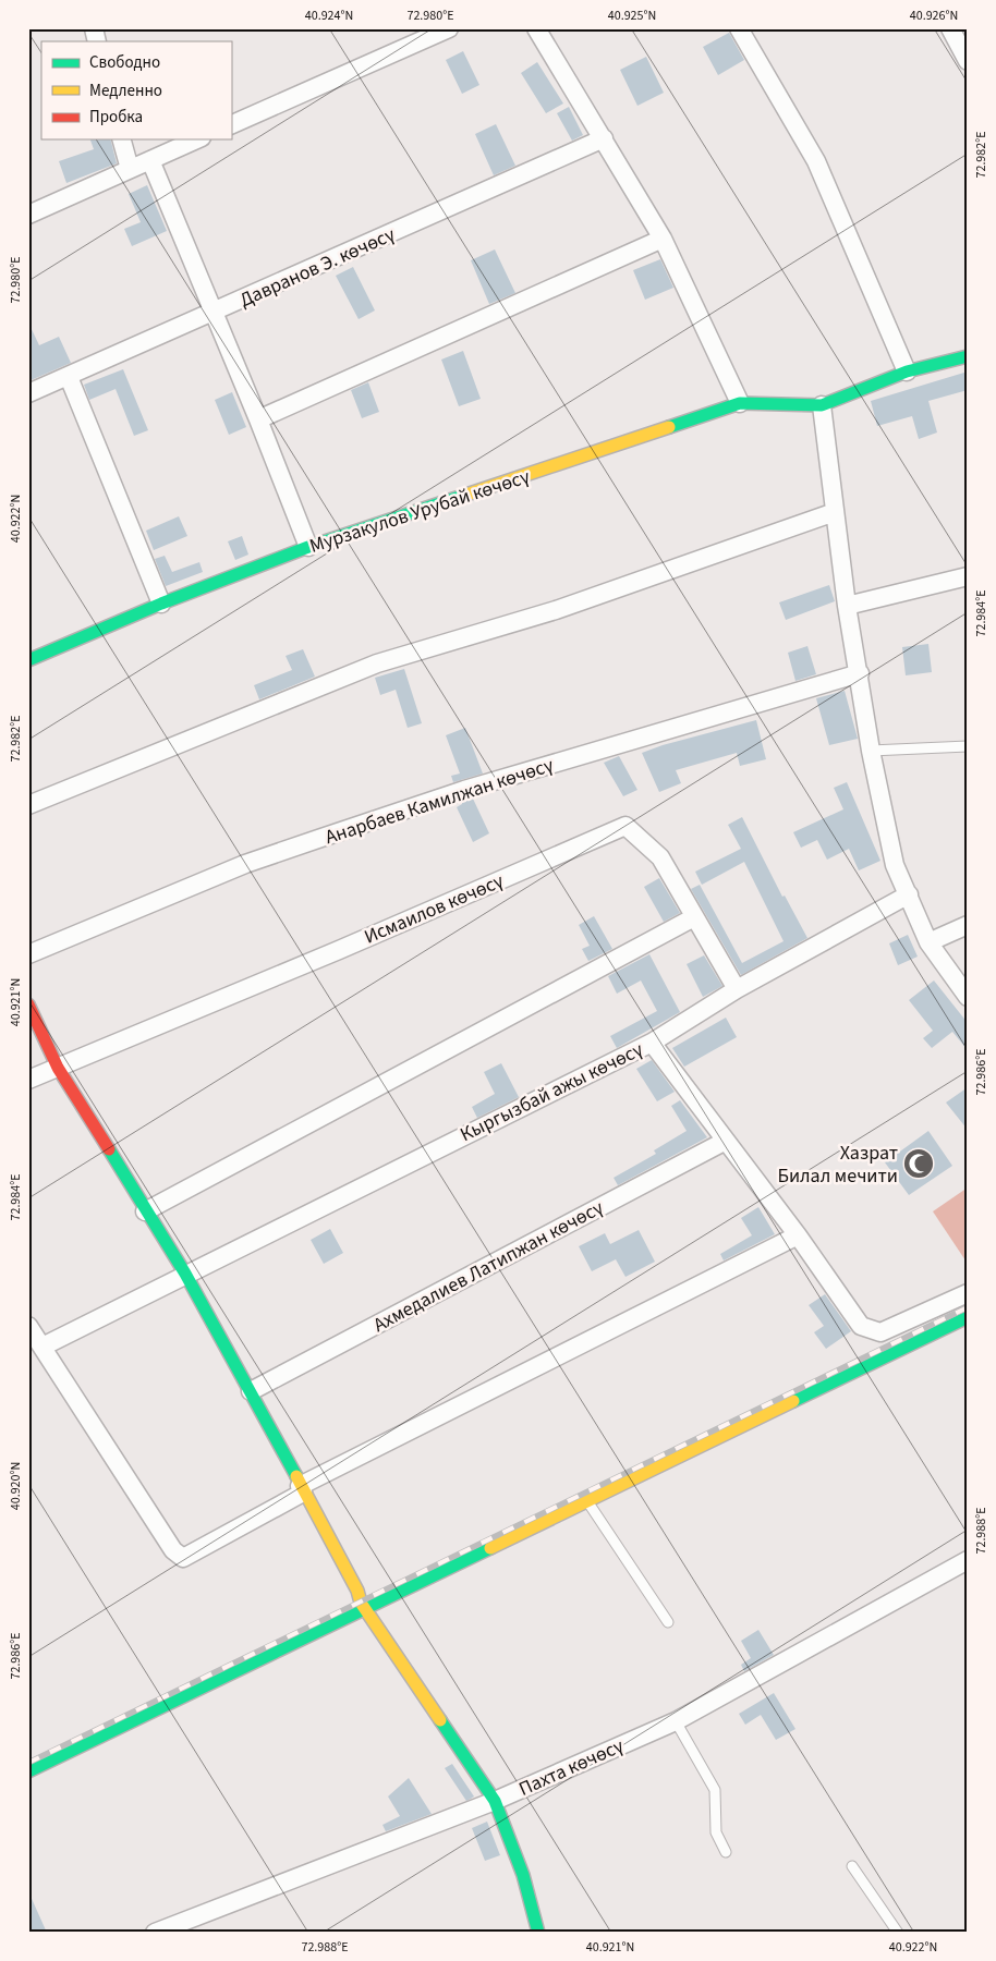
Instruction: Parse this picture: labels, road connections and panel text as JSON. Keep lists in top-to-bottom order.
{
  "streets": {
    "street": [
      "Давранов Э. көчөсү",
      "Мурзакулов Урубай көчөсү",
      "Анарбаев Камилжан көчөсү",
      "Исмаилов көчөсү",
      "Кыргызбай ажы көчөсү",
      "Ахмедалиев Латипжан көчөсү",
      "Пахта көчөсү"
    ]
  },
  "crossings": [
    ["Исмаилов көчөсү", "Кыргызбай ажы көчөсү"]
  ],
  "places": {
    "mosque": ["Хазрат Билал мечити"]
  },
  "legend": ["Свободно", "Медленно", "Пробка"],
  "coordinates": [
    "40.924°N",
    "72.980°E",
    "40.925°N",
    "40.926°N",
    "72.982°E",
    "40.922°N",
    "72.984°E",
    "40.921°N",
    "72.986°E",
    "40.920°N",
    "72.988°E"
  ]
}
